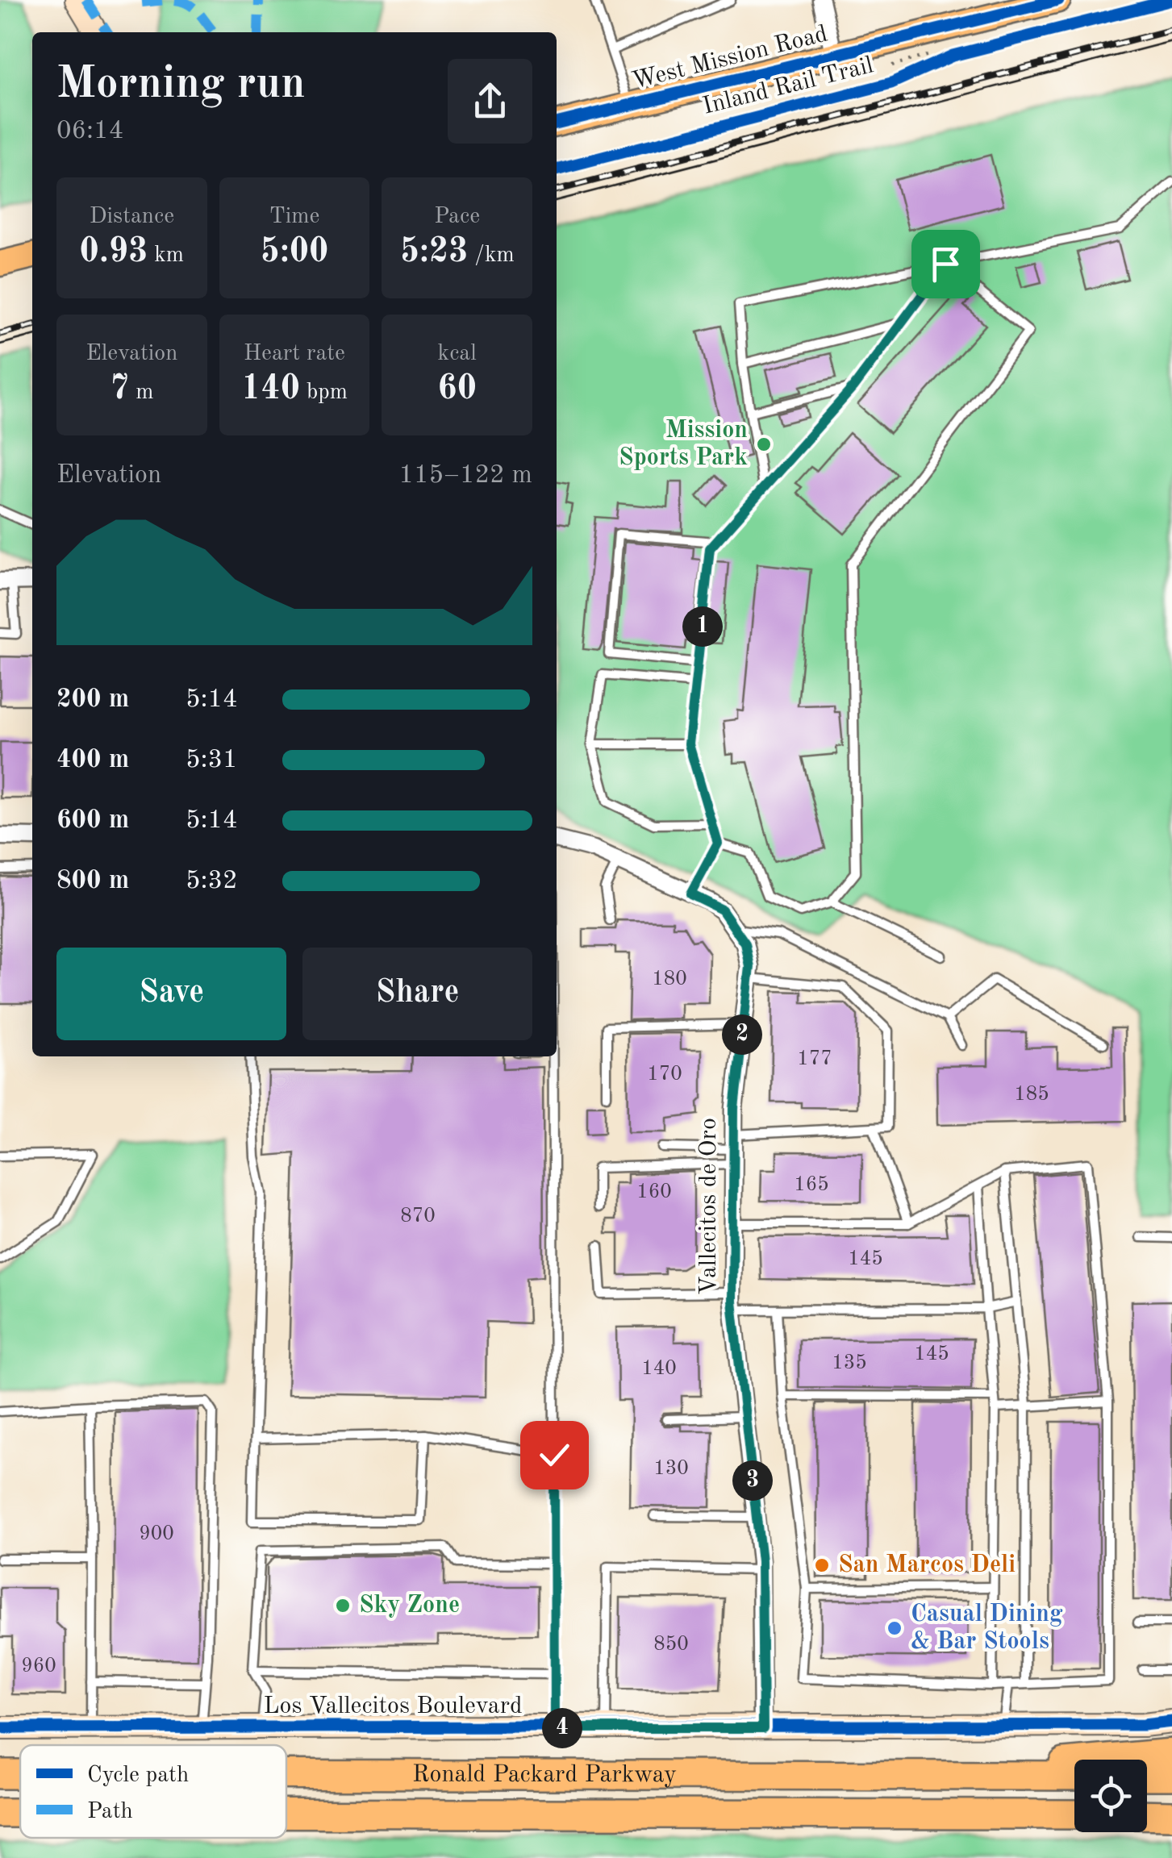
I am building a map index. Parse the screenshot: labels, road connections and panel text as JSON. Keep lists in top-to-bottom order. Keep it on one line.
{"streets":{"highway":["Ronald Packard Parkway"],"main road":["West Mission Road"],"street":["Vallecitos de Oro","Los Vallecitos Boulevard"],"cycle path":["Inland Rail Trail"]},"crossings":[["Vallecitos de Oro","Los Vallecitos Boulevard"]],"places":["Mission Sports Park","San Marcos Deli","Sky Zone","Casual Dining & Bar Stools"],"house_numbers":["180","177","170","185","165","160","870","145","145","135","140","130","900","850","960"],"legend":["Cycle path","Path"],"page":{"heading":["Morning run","06:14"],"stats":[["Distance","0.93 km"],["Time","5:00"],["Pace","5:23 /km"],["Elevation","7 m"],["Heart rate","140 bpm"],["kcal","60"]],"chart":["Elevation","115–122 m"],"pins":["1","2","3","4"],"list":[{"name":"200 m","note":"5:14"},{"name":"400 m","note":"5:31"},{"name":"600 m","note":"5:14"},{"name":"800 m","note":"5:32"}],"buttons":["Save","Share"]}}
